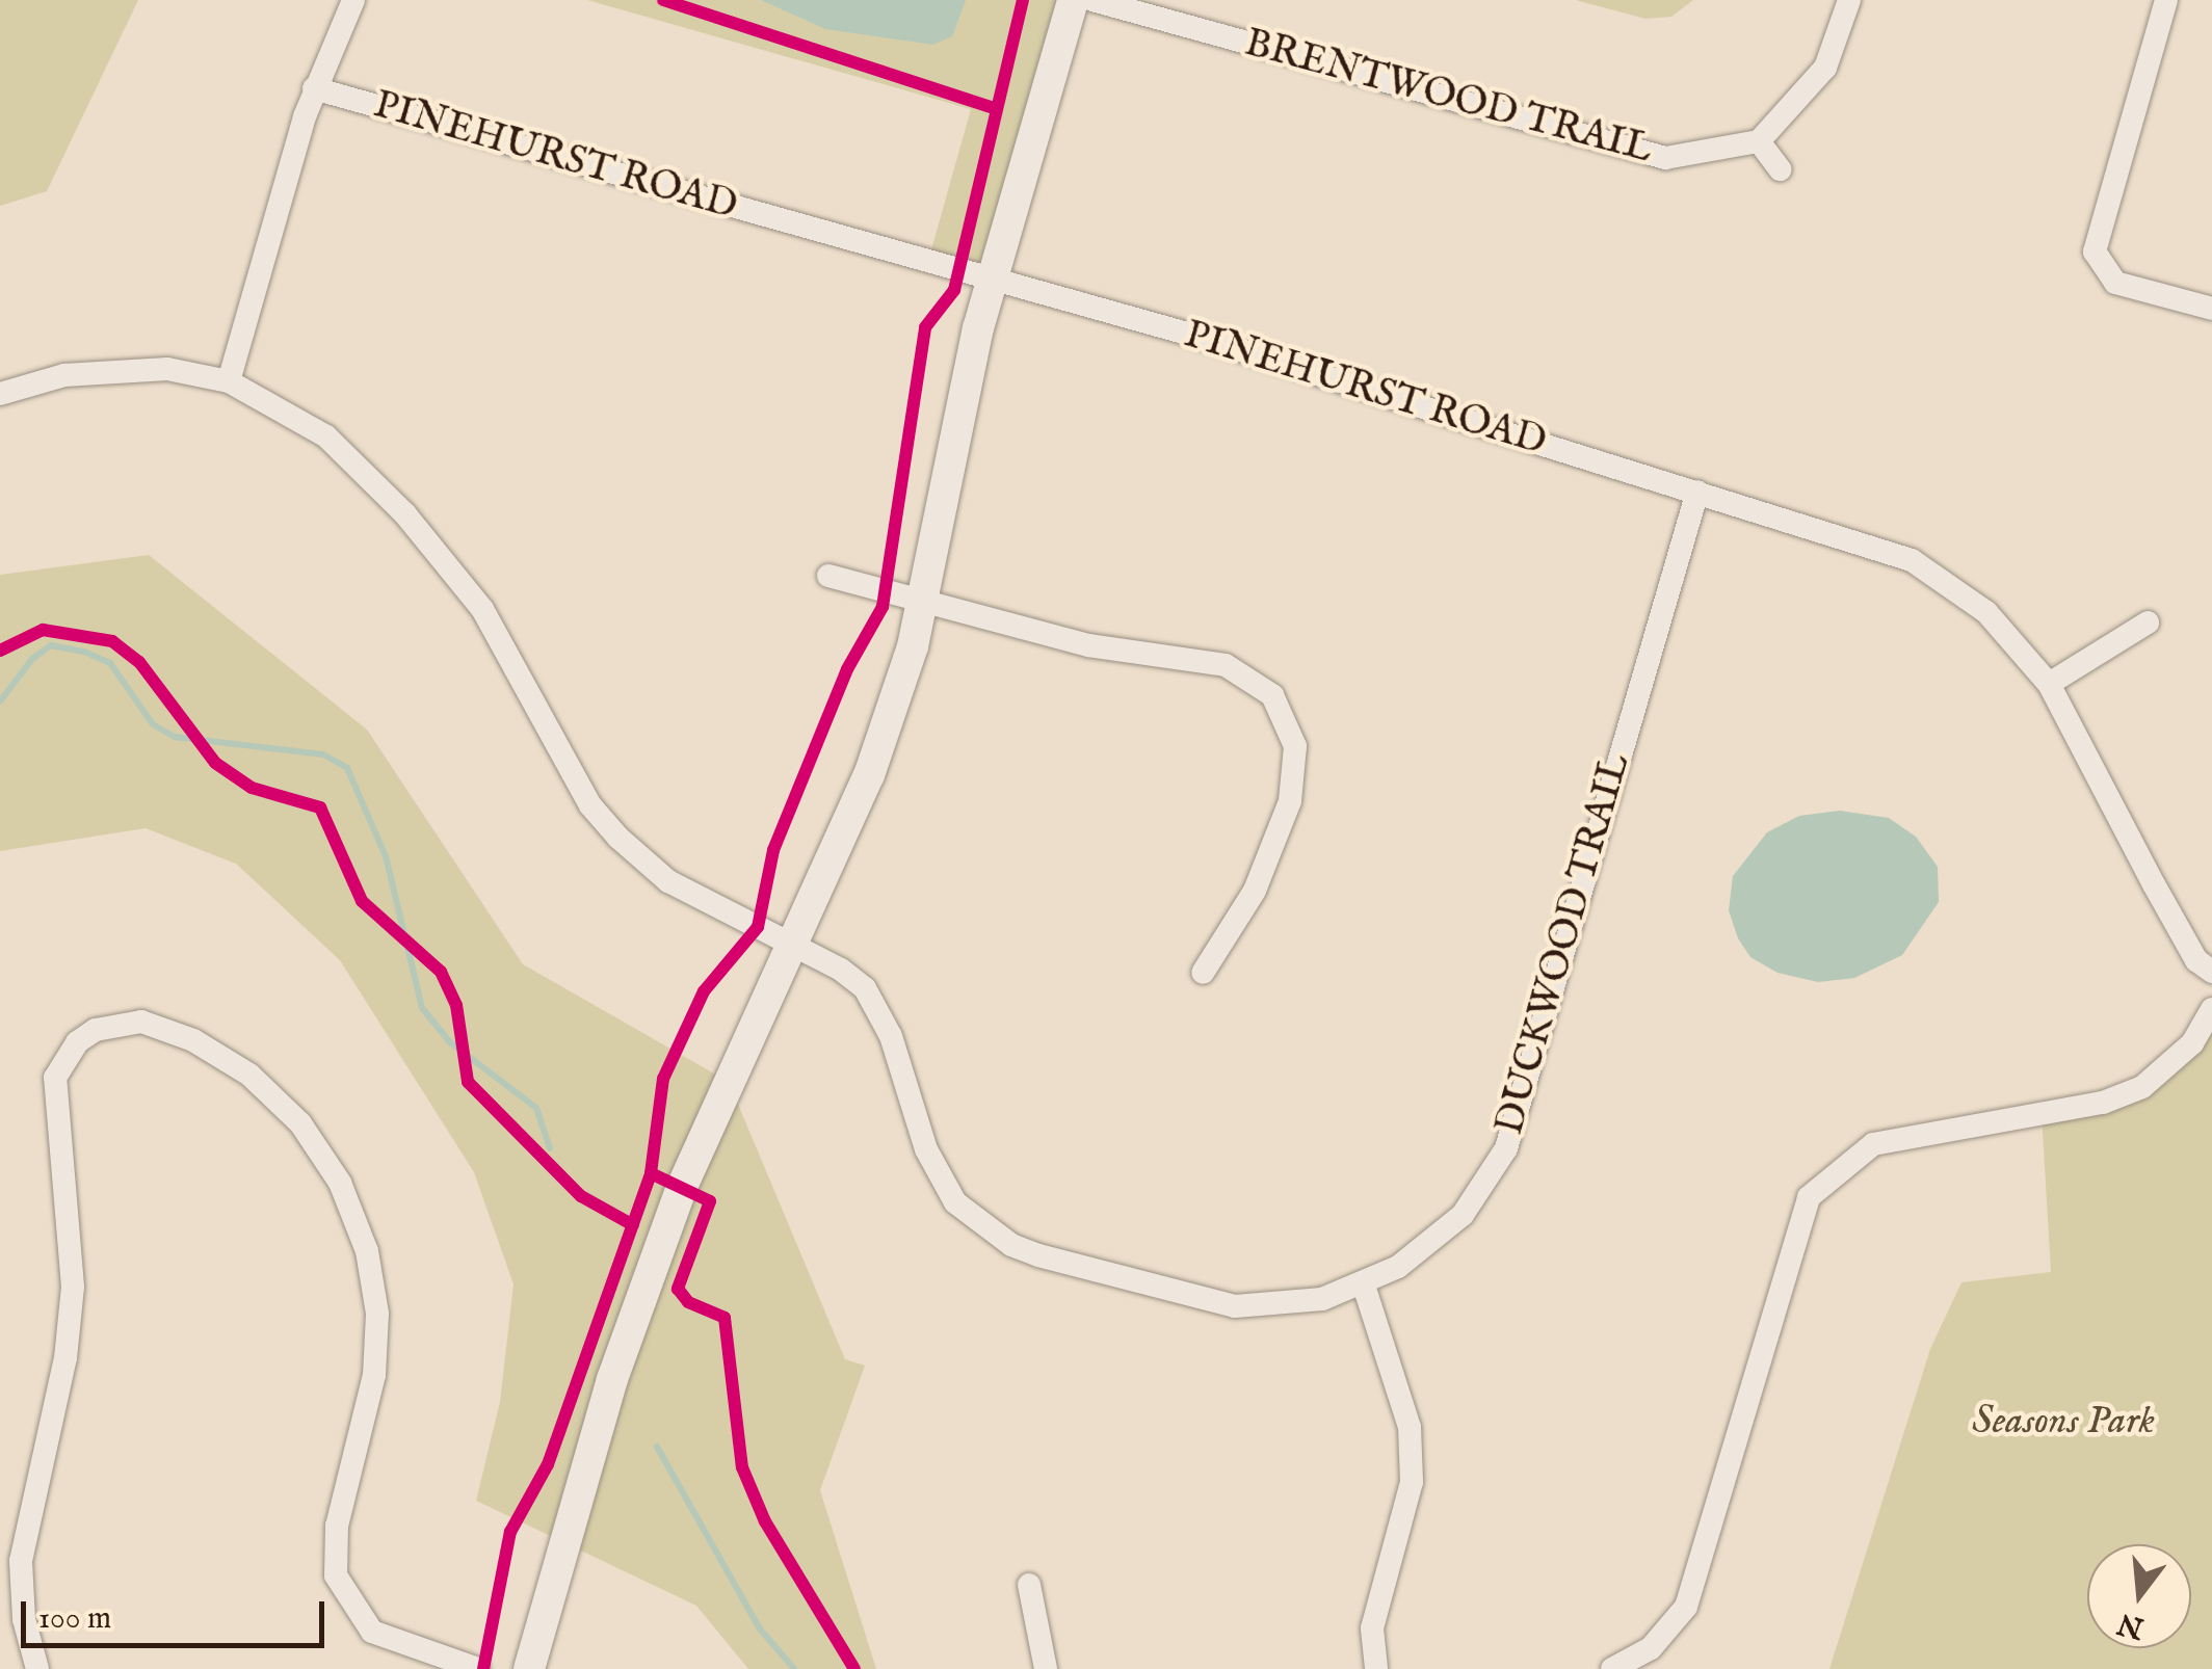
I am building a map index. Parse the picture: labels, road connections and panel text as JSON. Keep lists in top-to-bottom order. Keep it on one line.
{"streets":{"street":["BRENTWOOD TRAIL","PINEHURST ROAD","DUCKWOOD TRAIL"]},"crossings":[["PINEHURST ROAD","DUCKWOOD TRAIL"]],"parks":["Seasons Park"],"scale_bar":"100 m","north":"bottom"}
